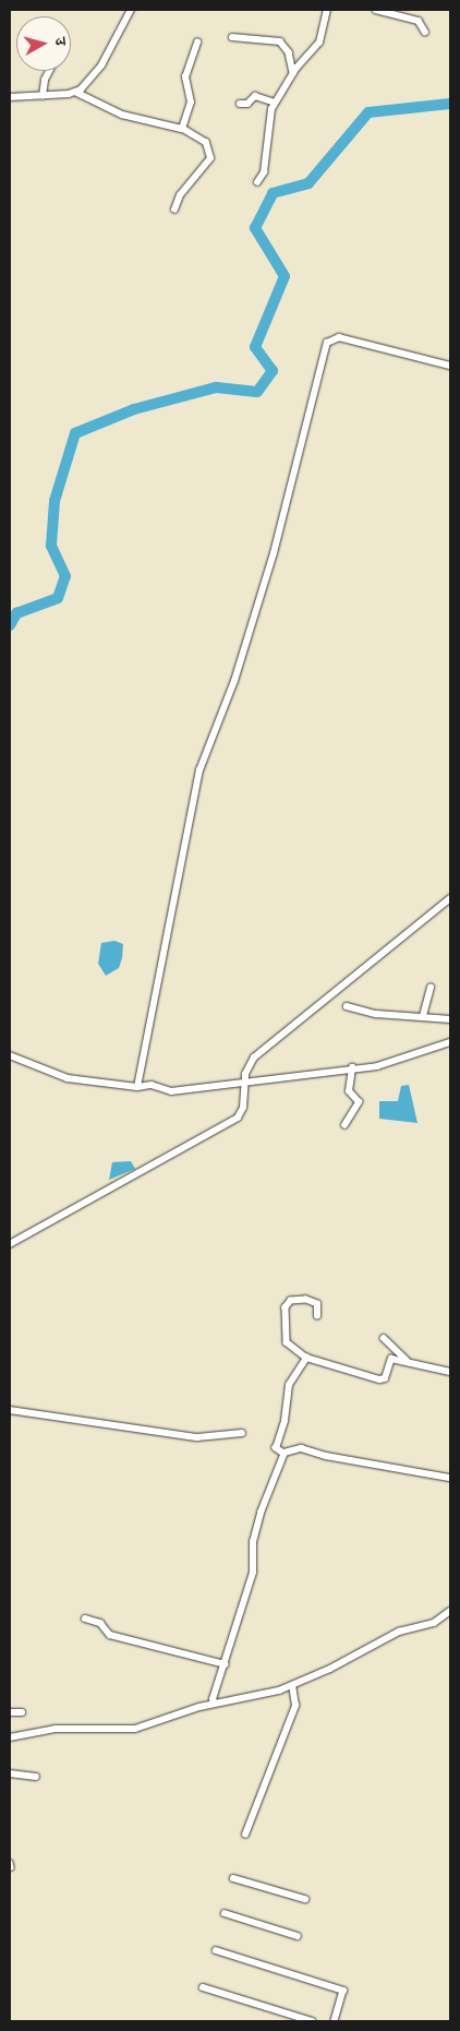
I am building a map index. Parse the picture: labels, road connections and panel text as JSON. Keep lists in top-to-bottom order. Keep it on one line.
{"north":"right"}
